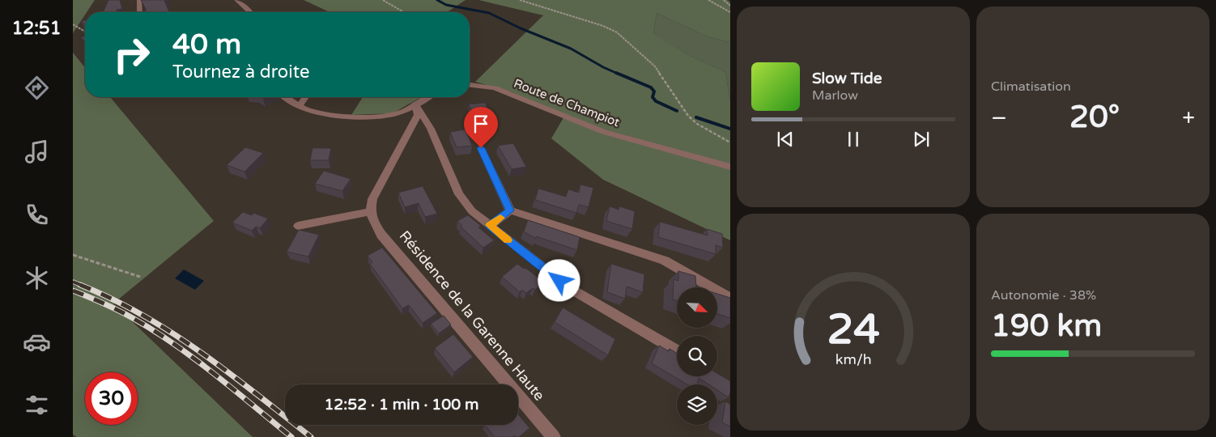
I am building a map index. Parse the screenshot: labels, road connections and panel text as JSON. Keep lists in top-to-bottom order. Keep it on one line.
{"streets":{"street":["Route de Champiot","Résidence de la Garenne Haute"]},"north":"bottom right","page":{"tabs":"12:51","tile":["Climatisation",["Autonomie · 38%","190 km"]],"turn":["40 m","Tournez à droite"],"song":["Slow Tide","Marlow"],"heat":["−","20°","+"],"limit":"30","trip":"12:52 · 1 min · 100 m","gauge":["24","km/h"]}}
